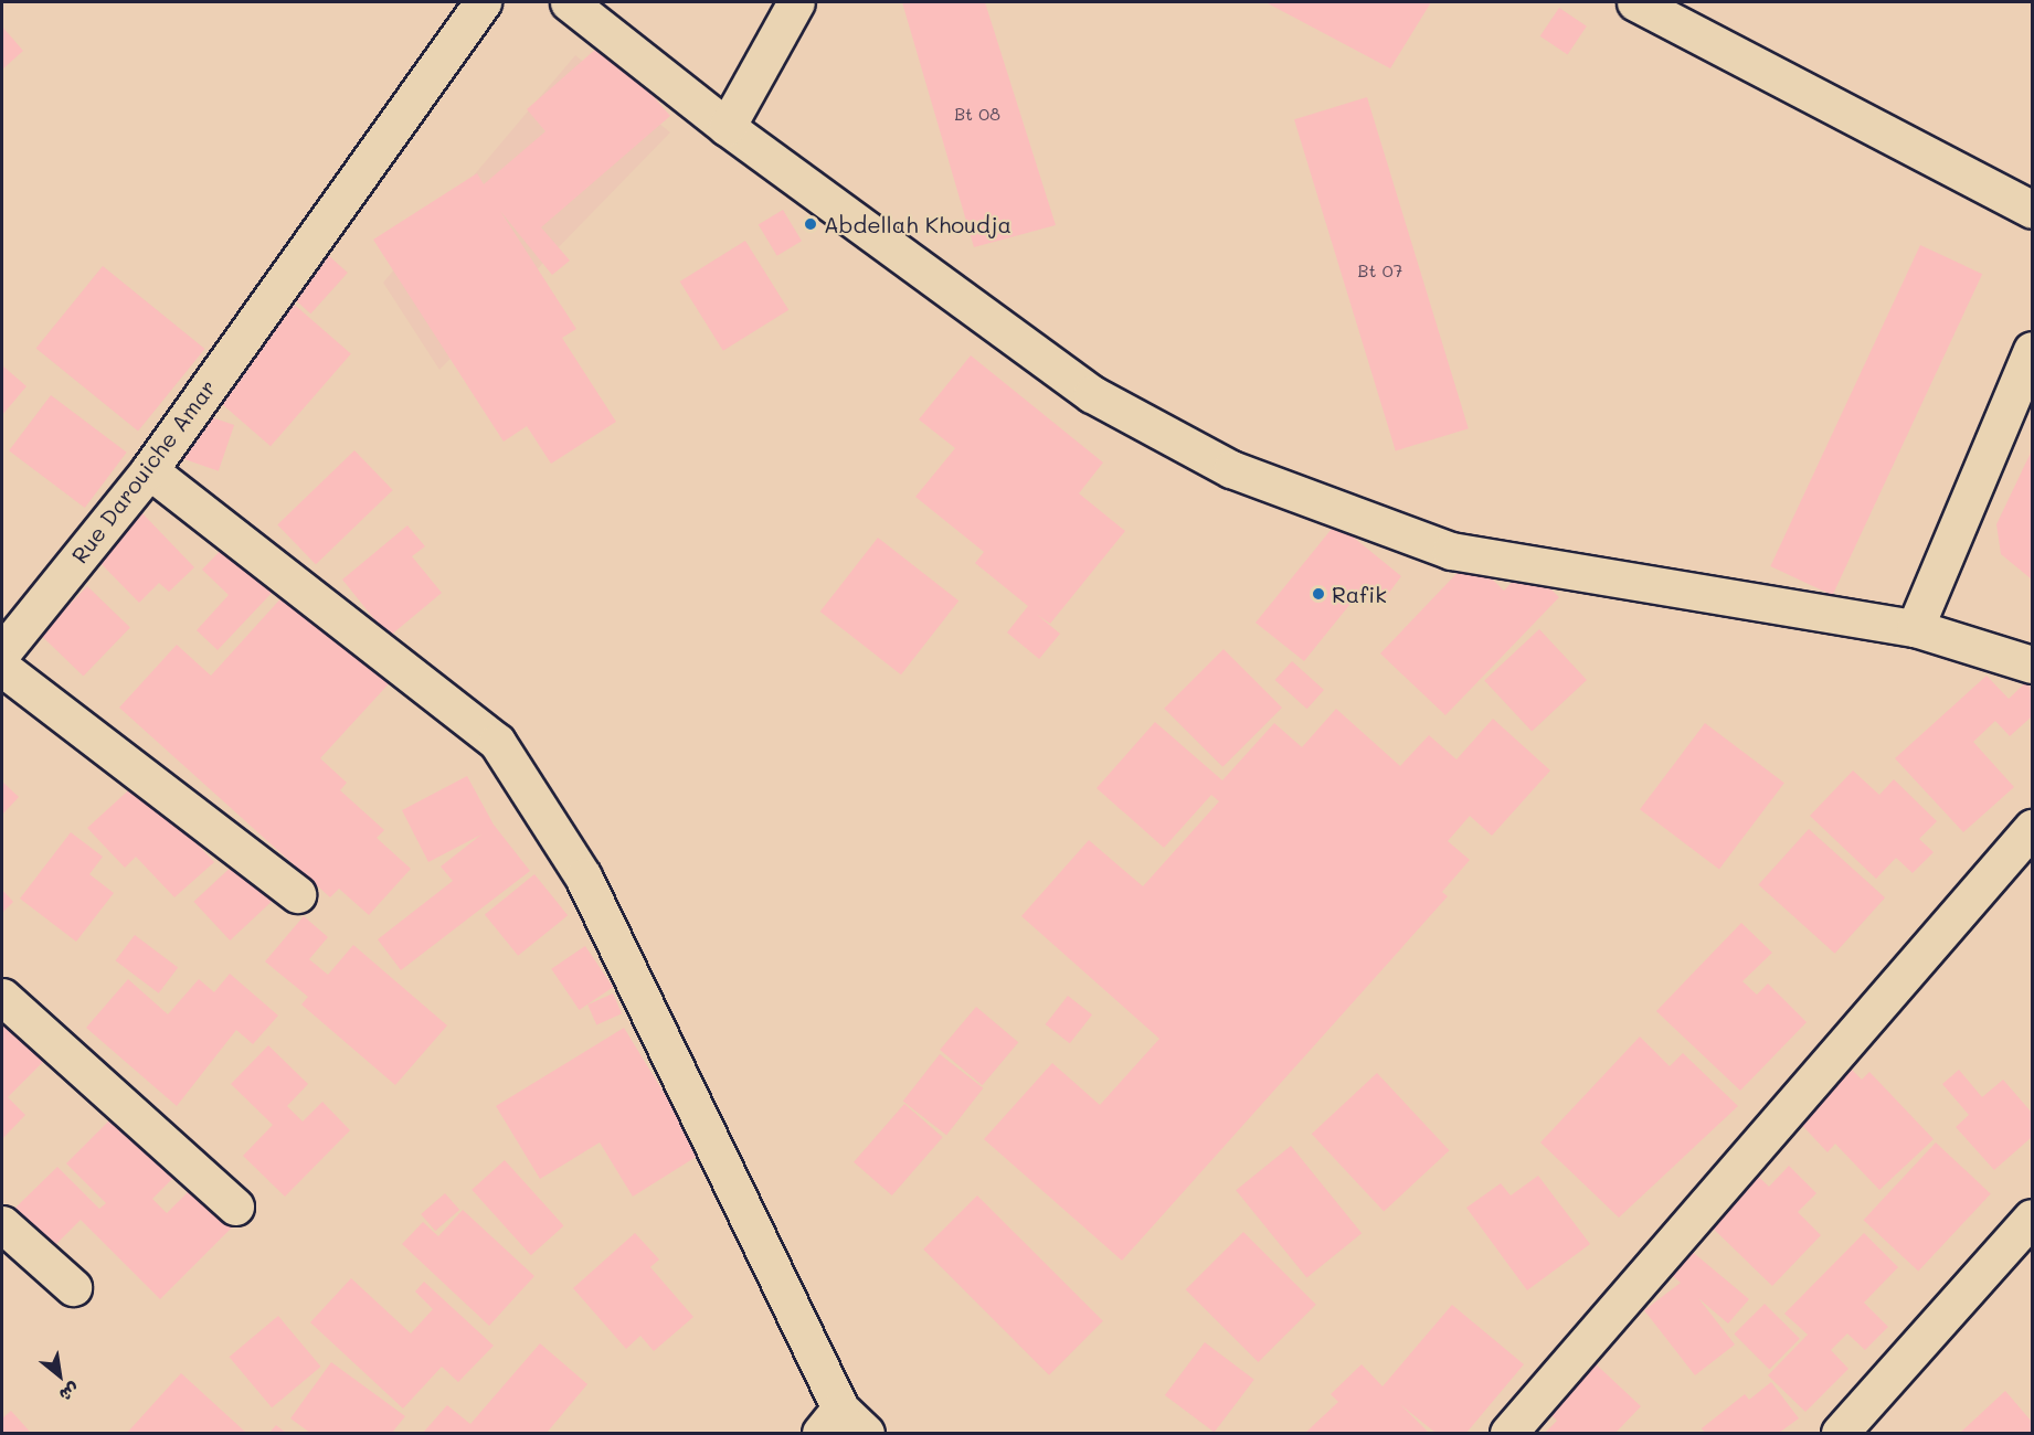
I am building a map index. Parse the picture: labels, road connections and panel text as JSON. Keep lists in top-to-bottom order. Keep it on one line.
{"streets":{"street":["Rue Darouiche Amar"]},"places":["Abdellah Khoudja","Rafik"],"house_numbers":["Bt 08","Bt 07"],"north":"bottom right"}
